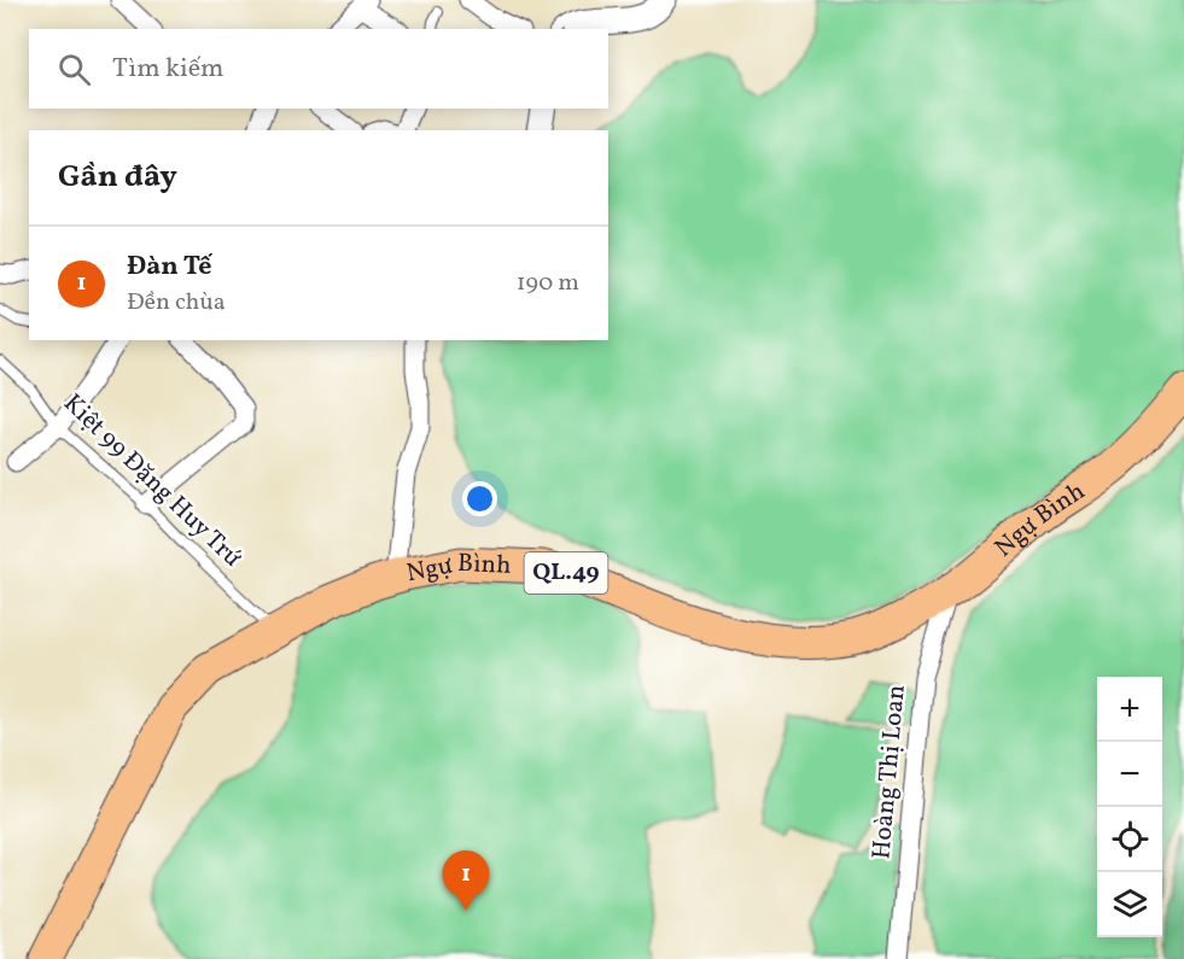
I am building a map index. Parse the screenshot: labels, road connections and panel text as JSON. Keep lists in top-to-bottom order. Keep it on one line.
{"streets":{"highway":["Ngự Bình","QL.49"],"street":["Hoàng Thị Loan"],"lane":["Kiệt 99 Đặng Huy Trứ"]},"crossings":[["Kiệt 99 Đặng Huy Trứ","Ngự Bình"],["Ngự Bình","Hoàng Thị Loan"]],"page":{"search":"Tìm kiếm","heading":"Gần đây","list":[{"mark":"1","name":"Đàn Tế","note":"Đền chùa","value":"190 m"}],"map_buttons":["+","−"],"pins":"1"}}
